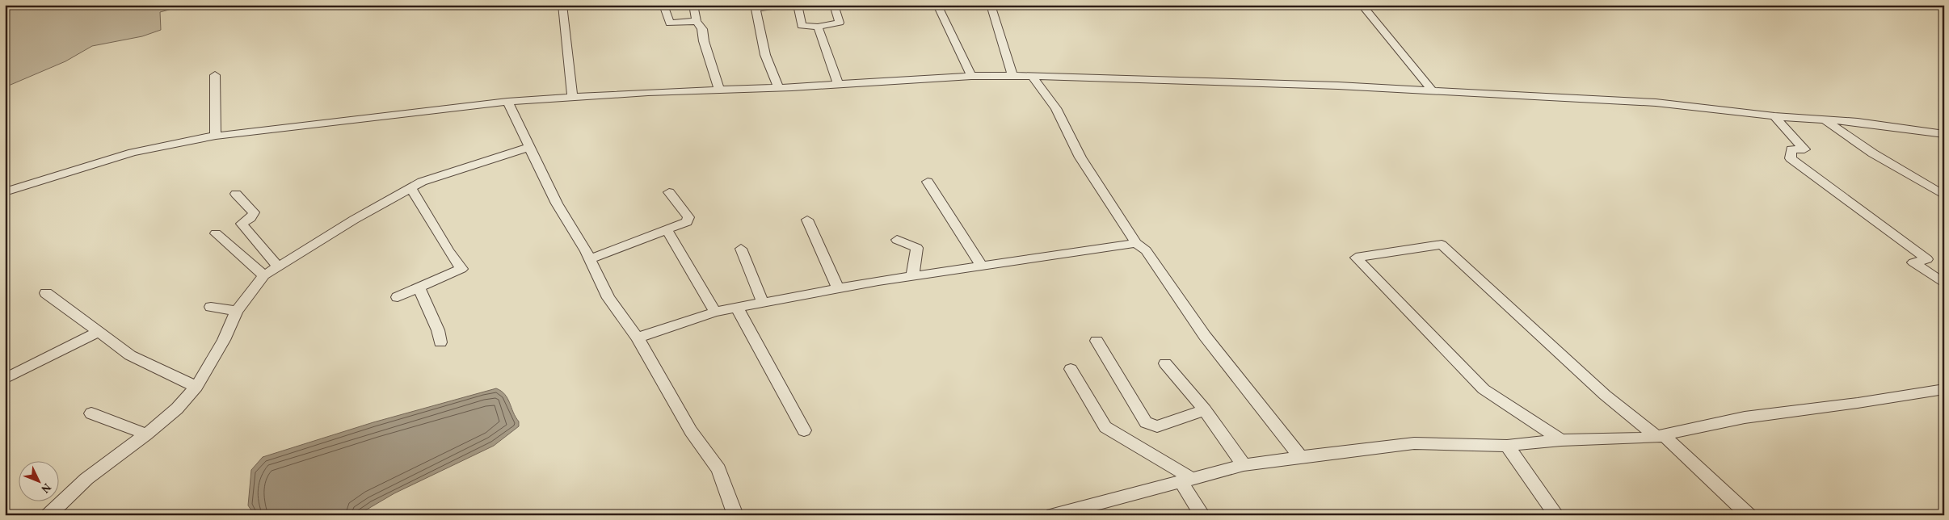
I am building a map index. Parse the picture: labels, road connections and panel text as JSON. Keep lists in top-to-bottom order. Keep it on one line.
{"north":"bottom right"}
